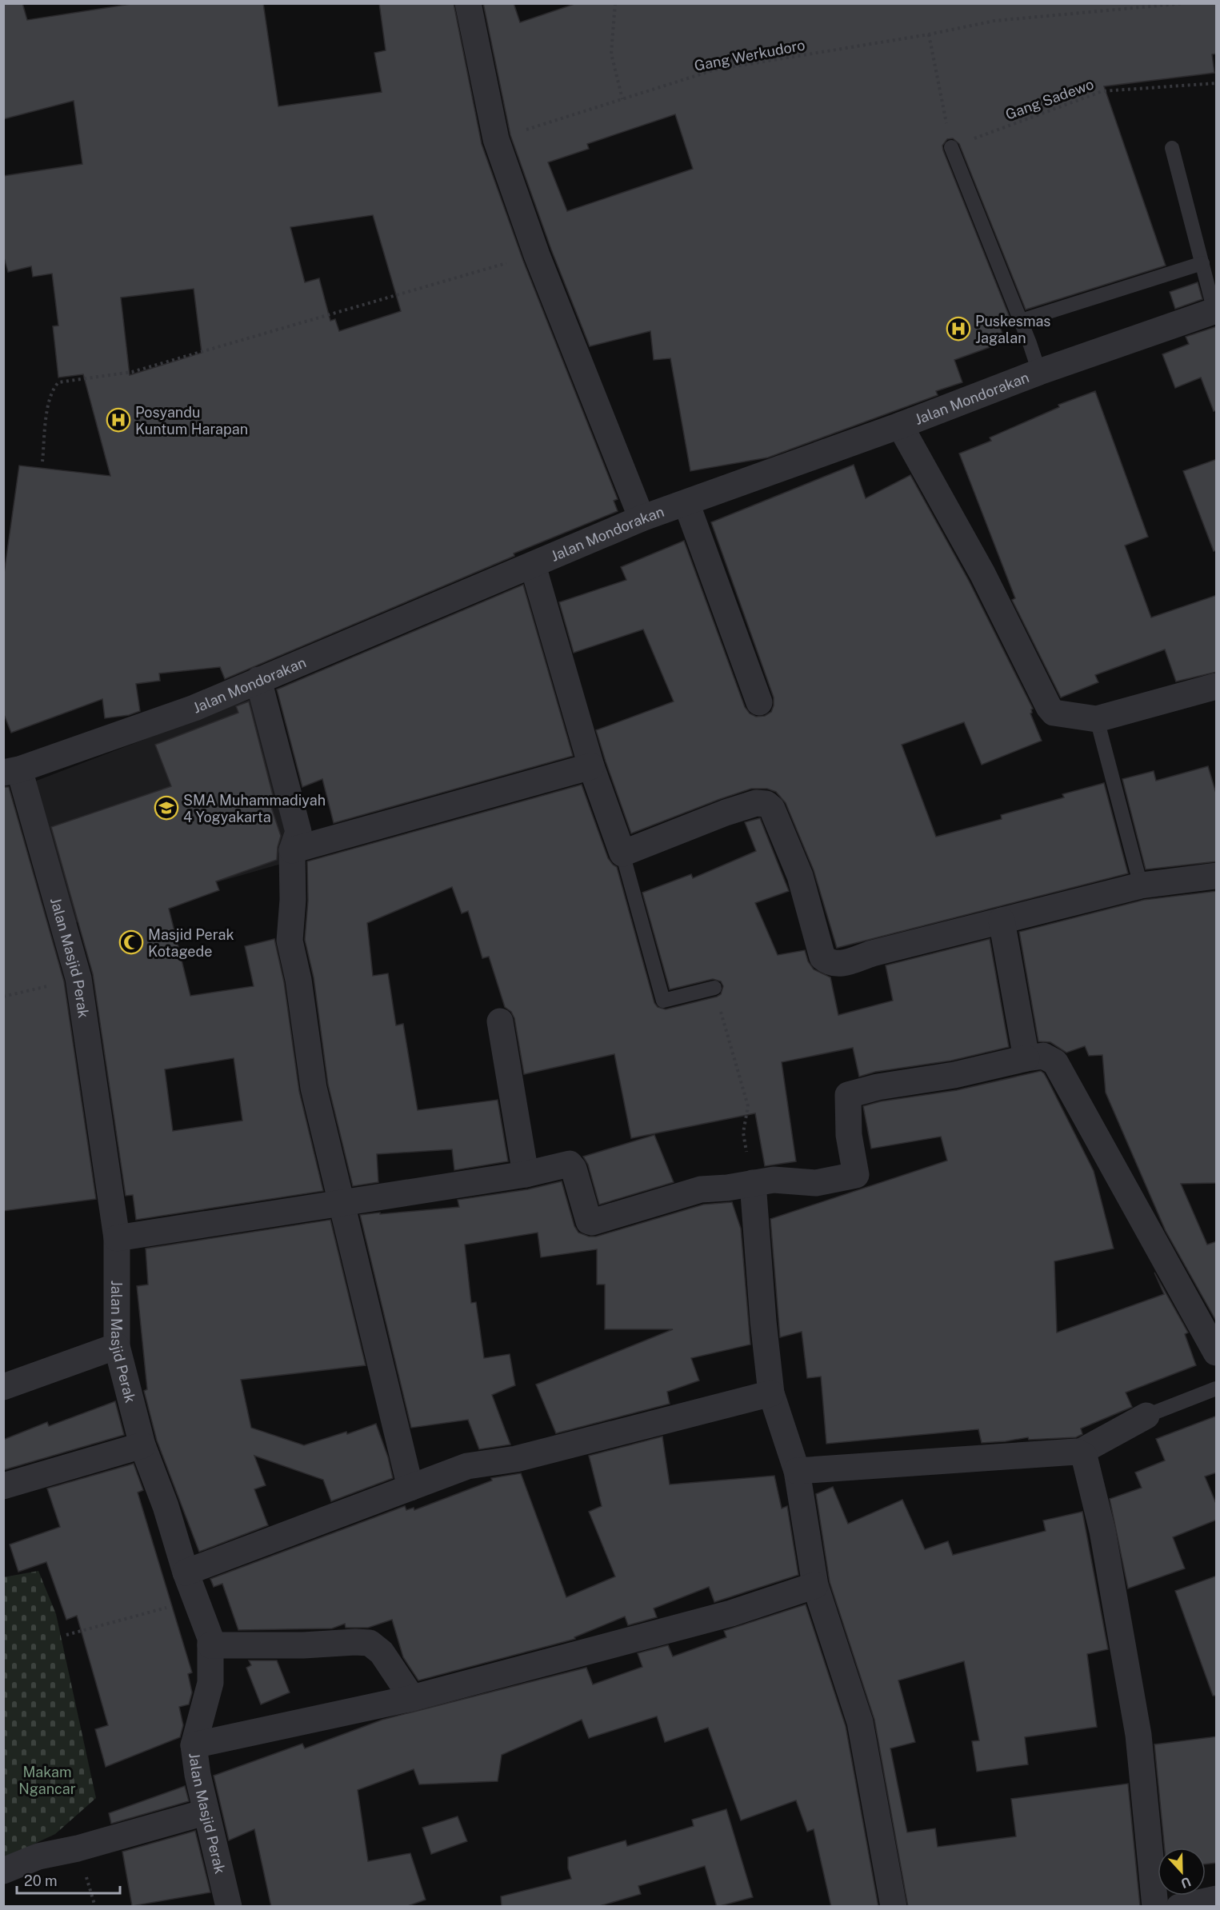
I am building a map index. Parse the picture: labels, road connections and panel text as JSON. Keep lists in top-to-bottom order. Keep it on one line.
{"streets":{"street":["Jalan Mondorakan","Jalan Masjid Perak"],"path":["Gang Werkudoro","Gang Sadewo"]},"crossings":[["Jalan Mondorakan","Jalan Masjid Perak"]],"parks":["Makam Ngancar"],"places":{"hospital":["Puskesmas Jagalan","Posyandu Kuntum Harapan"],"school or university":["SMA Muhammadiyah 4 Yogyakarta"],"mosque":["Masjid Perak Kotagede"]},"scale_bar":"20 m","north":"bottom"}
